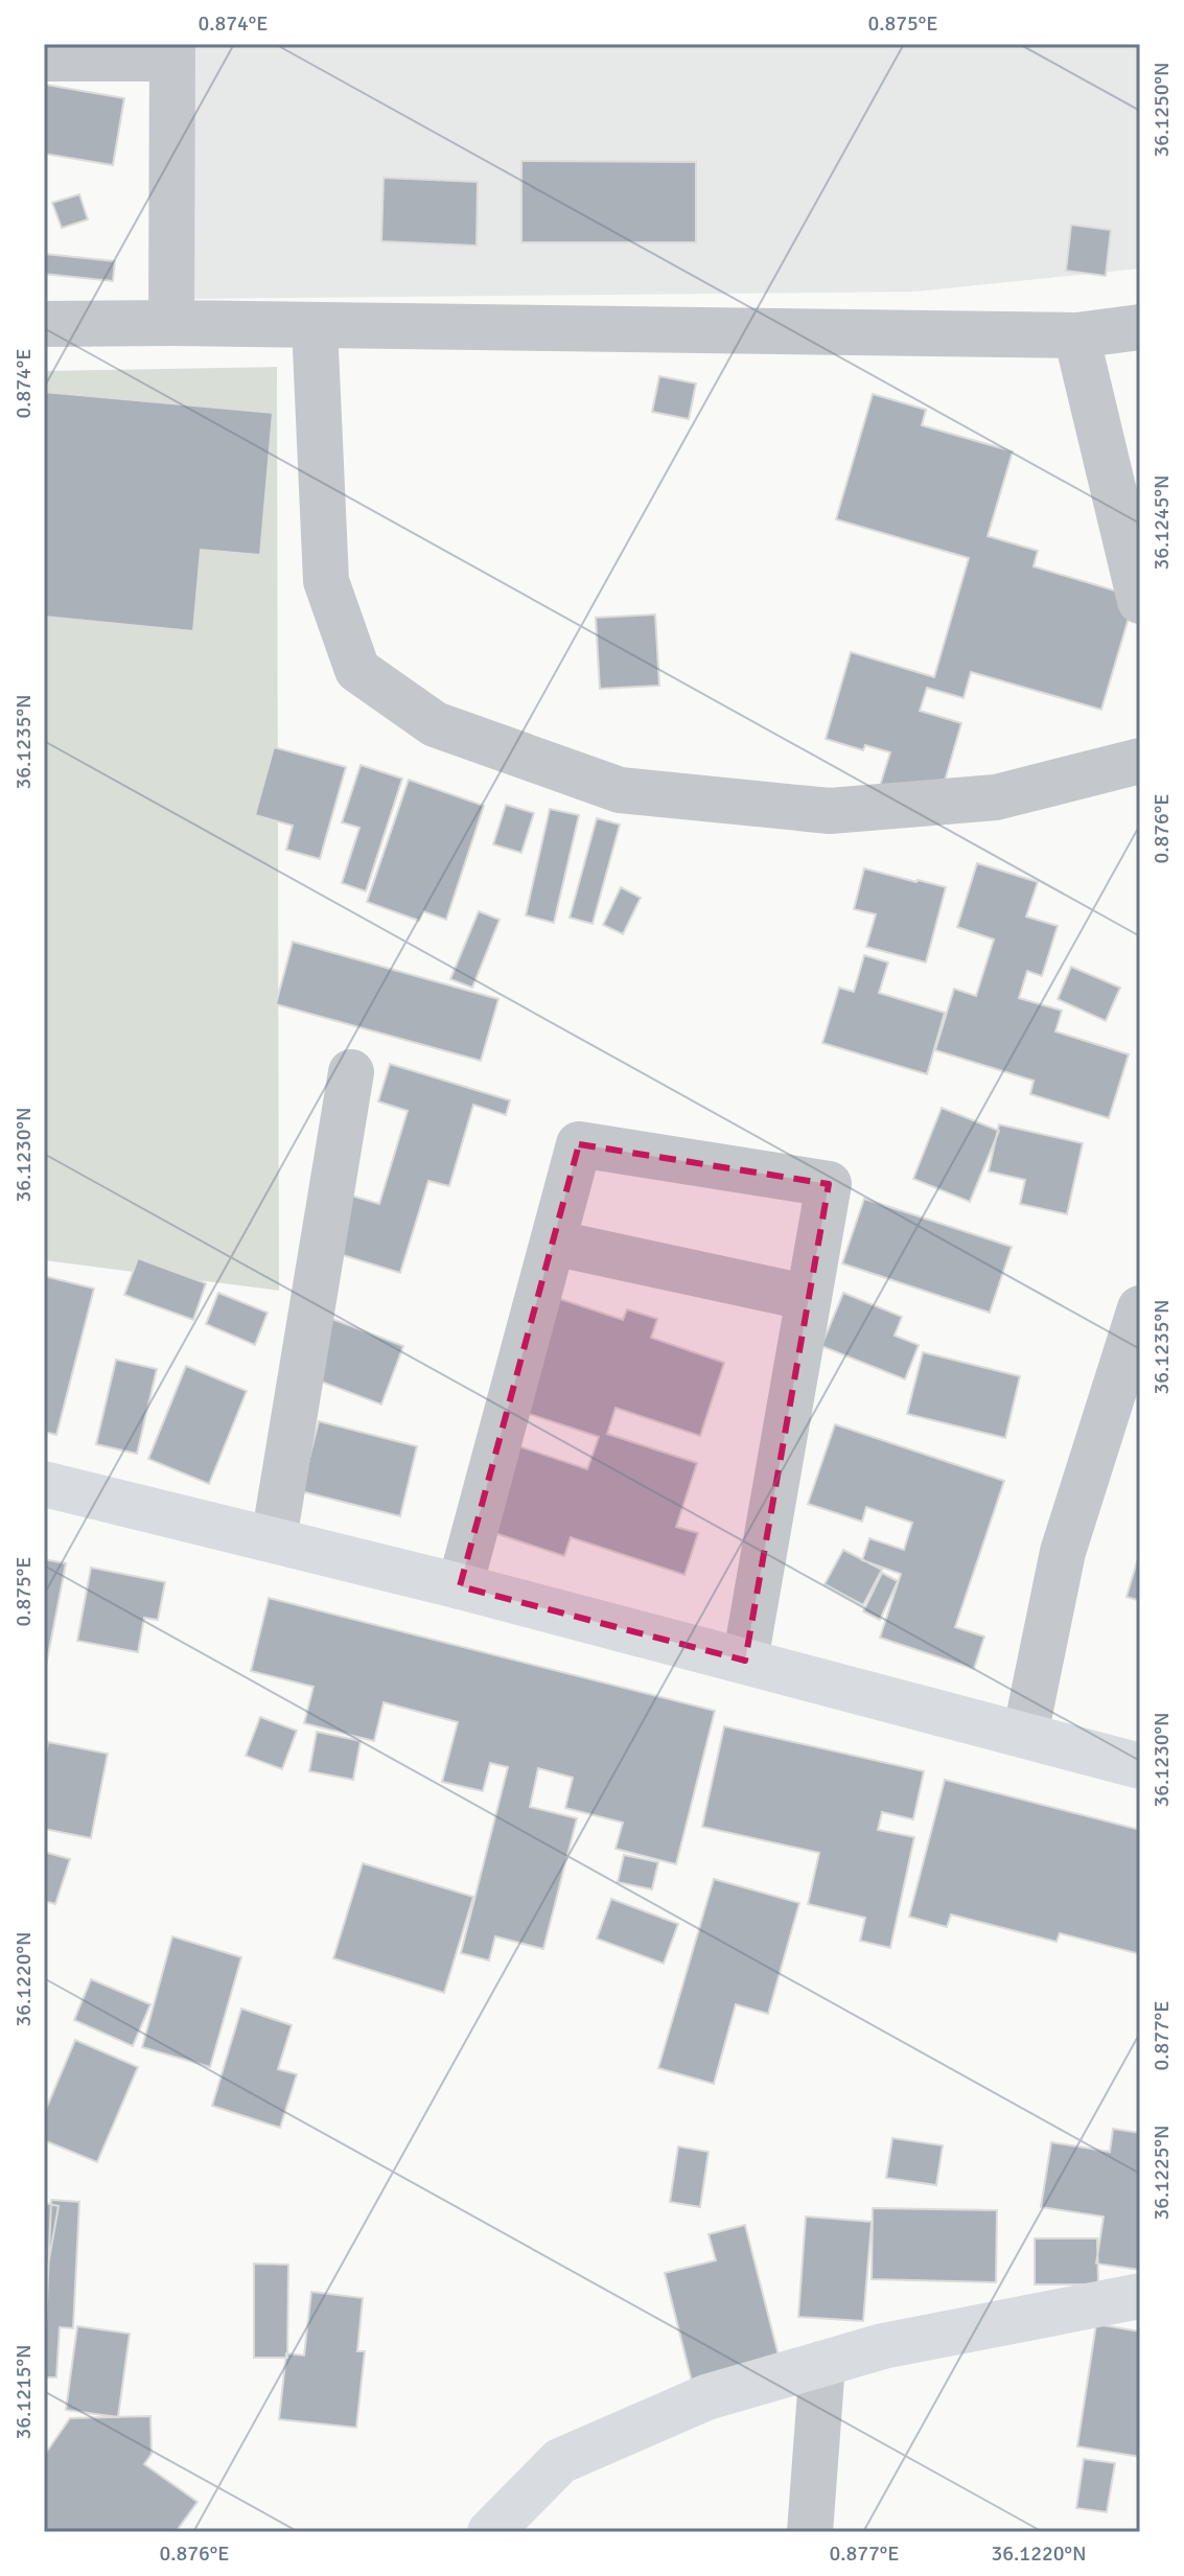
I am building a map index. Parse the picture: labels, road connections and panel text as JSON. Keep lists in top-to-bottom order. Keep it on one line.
{"coordinates":["0.874°E","0.875°E","36.1250°N","36.1245°N","36.1235°N","0.876°E","36.1230°N","36.1220°N","0.877°E","36.1225°N","36.1215°N"]}
